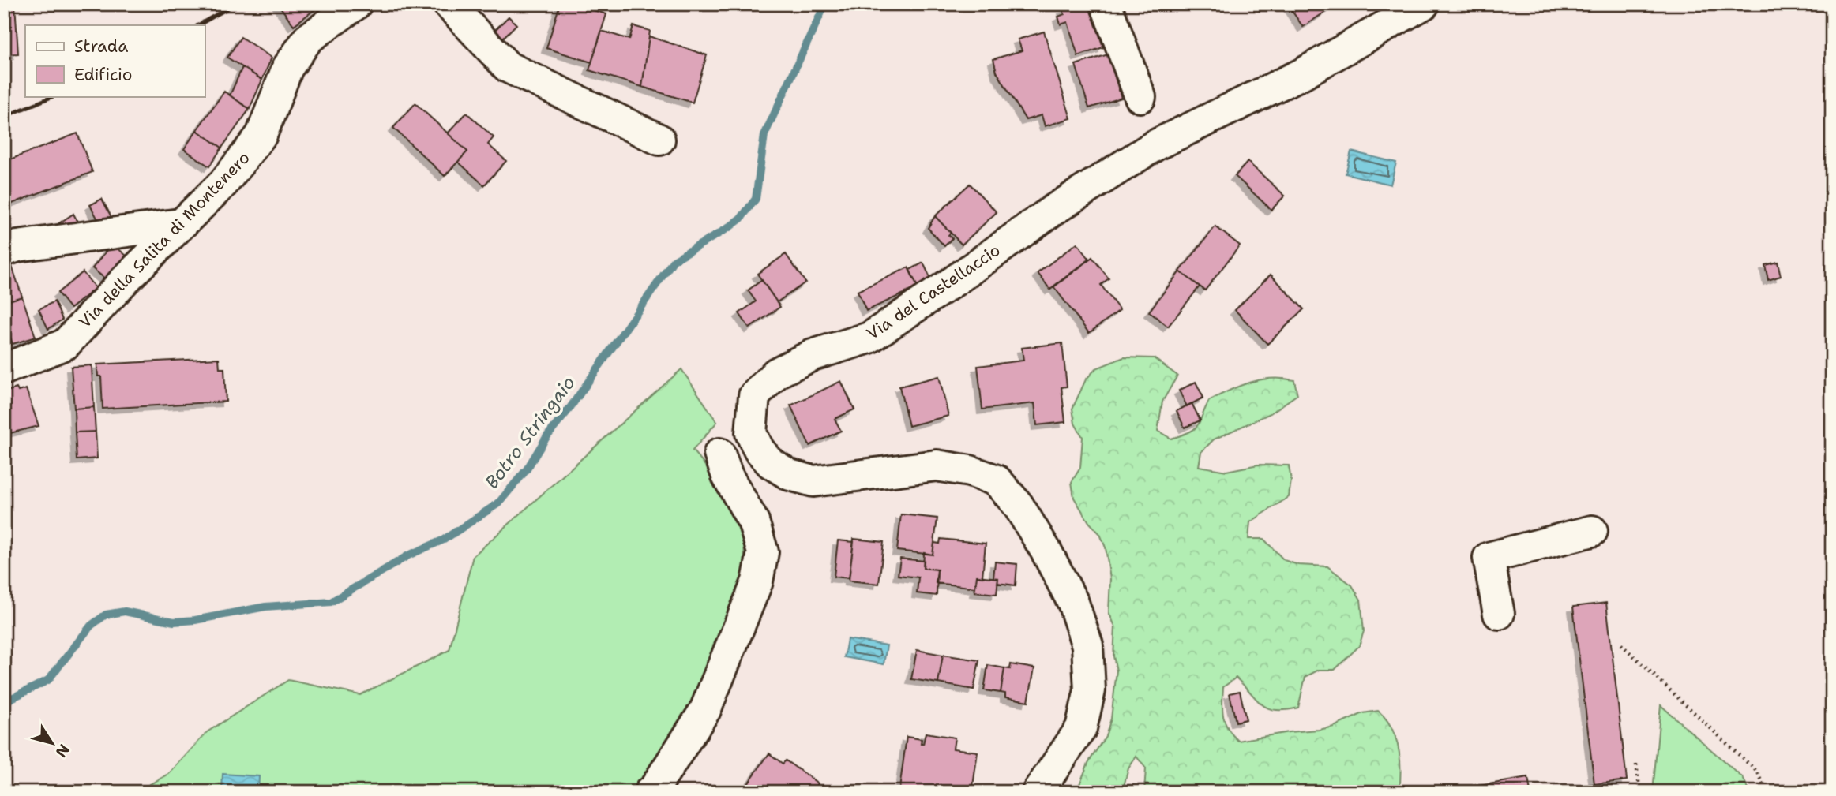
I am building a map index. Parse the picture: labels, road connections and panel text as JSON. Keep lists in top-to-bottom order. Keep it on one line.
{"streets":{"street":["Via della Salita di Montenero","Via del Castellaccio"]},"water":["Botro Stringaio"],"legend":["Strada","Edificio"],"north":"bottom right"}
